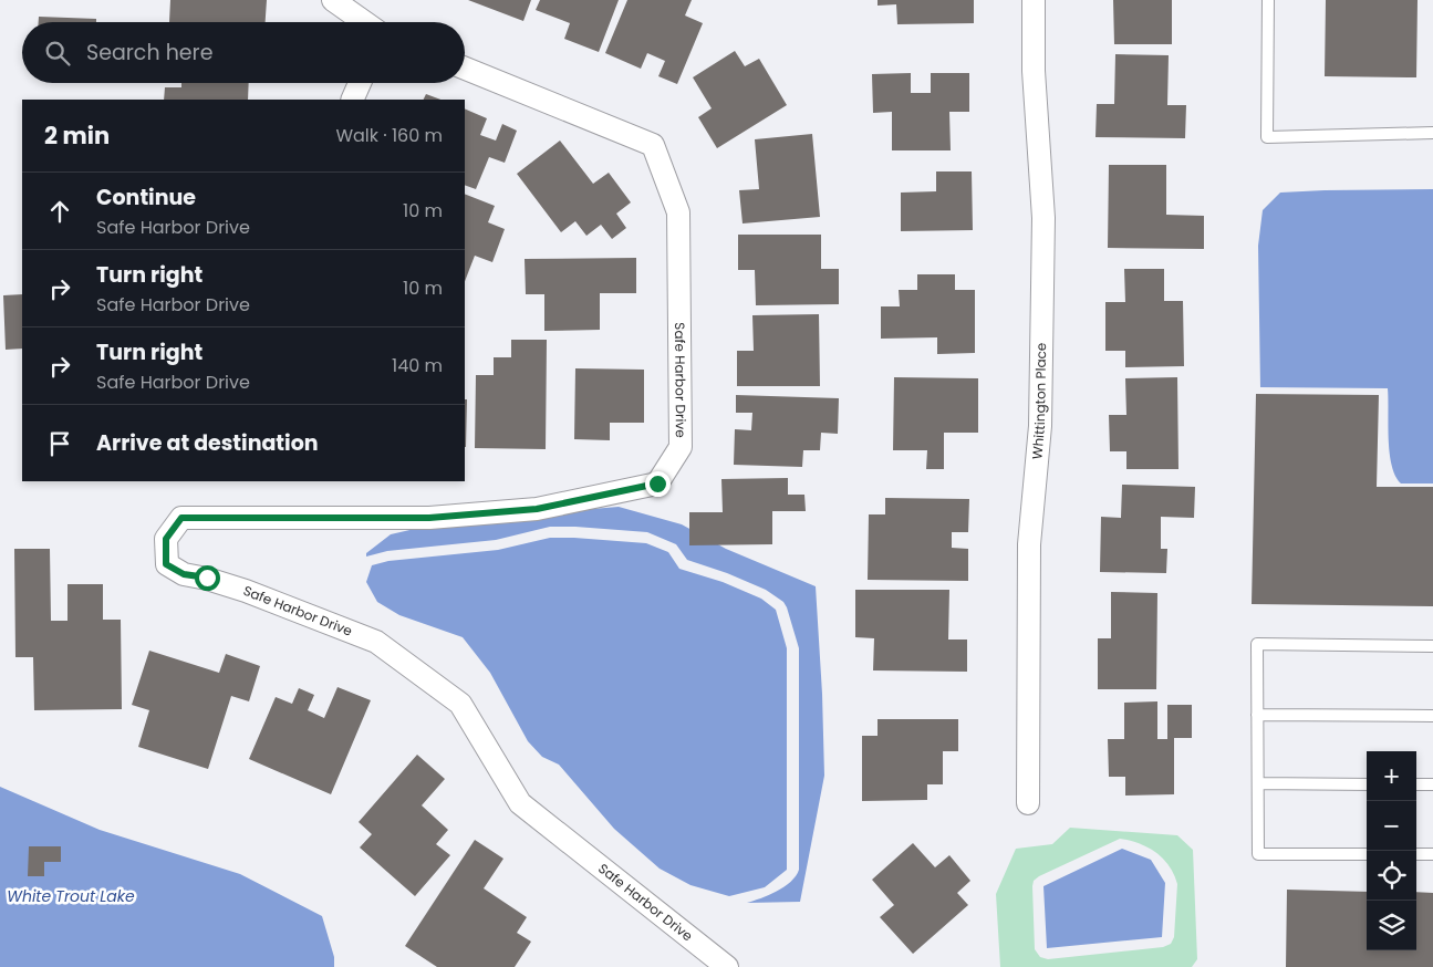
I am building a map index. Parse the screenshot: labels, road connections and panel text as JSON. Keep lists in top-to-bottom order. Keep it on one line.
{"streets":{"street":["Safe Harbor Drive","Whittington Place"]},"water":["White Trout Lake"],"page":{"search":"Search here","heading":["2 min","Walk · 160 m"],"list":[["Continue","Safe Harbor Drive","10 m"],["Turn right","Safe Harbor Drive","10 m"],["Turn right","Safe Harbor Drive","140 m"],"Arrive at destination"],"map_buttons":["+","−"]}}
